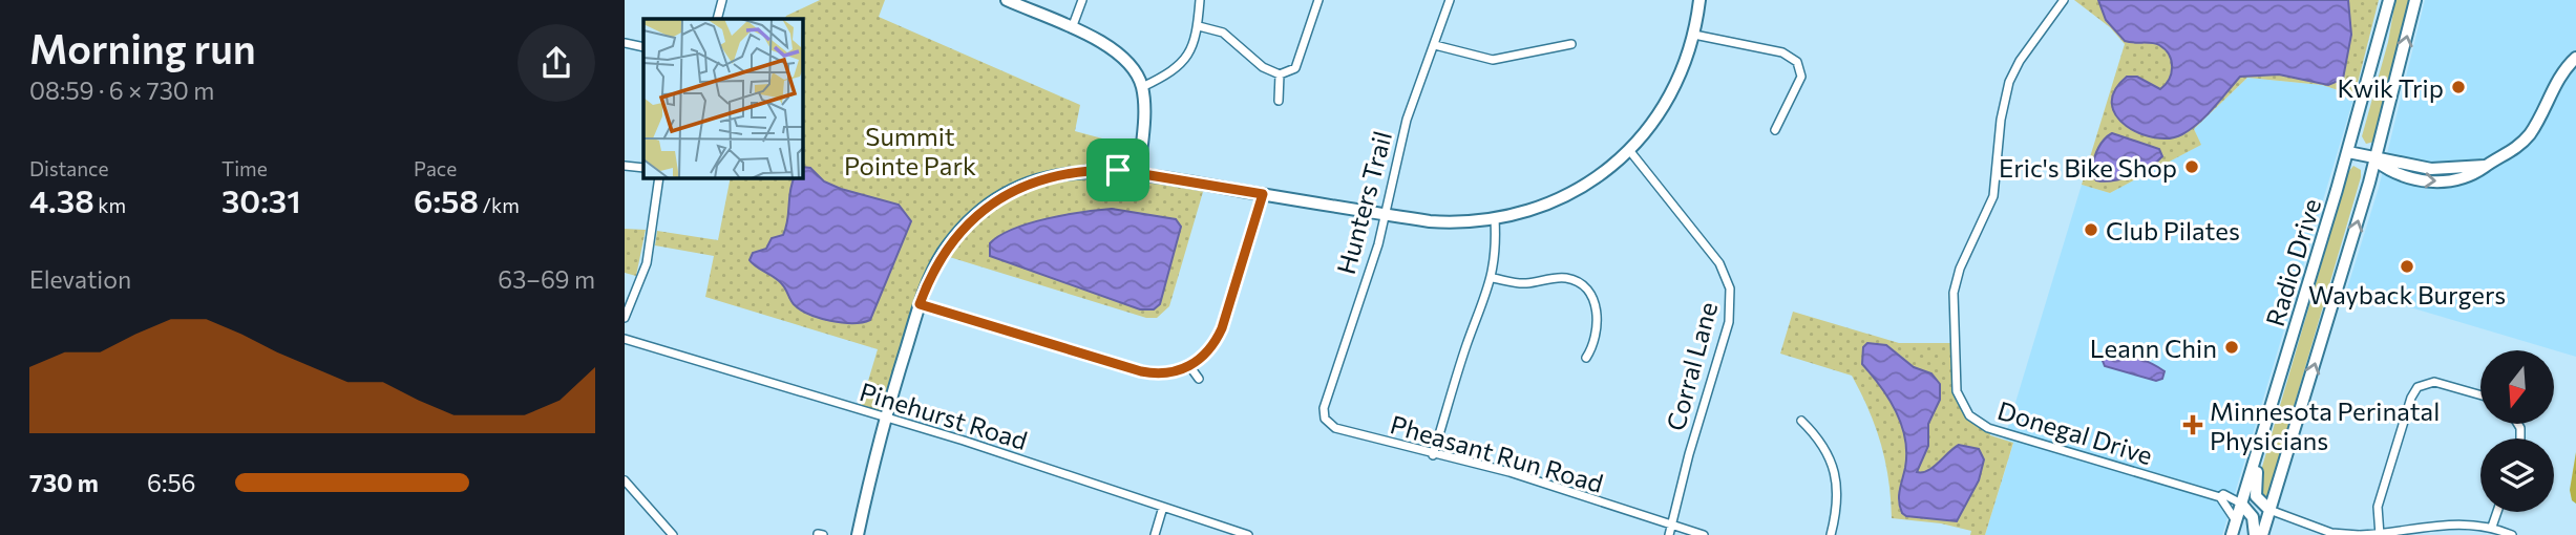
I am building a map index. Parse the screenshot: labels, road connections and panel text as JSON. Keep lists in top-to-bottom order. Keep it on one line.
{"streets":{"street":["Hunters Trail","Radio Drive","Corral Lane","Pinehurst Road","Donegal Drive","Pheasant Run Road"]},"crossings":[["Hunters Trail","Pheasant Run Road"],["Radio Drive","Donegal Drive"],["Corral Lane","Pheasant Run Road"]],"parks":["Summit Pointe Park"],"places":{"other":["Kwik Trip","Eric's Bike Shop","Club Pilates","Wayback Burgers","Leann Chin"],"health":["Minnesota Perinatal Physicians"]},"north":"bottom","page":{"heading":["Morning run","08:59 · 6 × 730 m"],"stats":[["Distance","4.38 km"],["Time","30:31"],["Pace","6:58 /km"]],"chart":["Elevation","63–69 m"],"list":[{"name":"730 m","note":"6:56"}]}}
